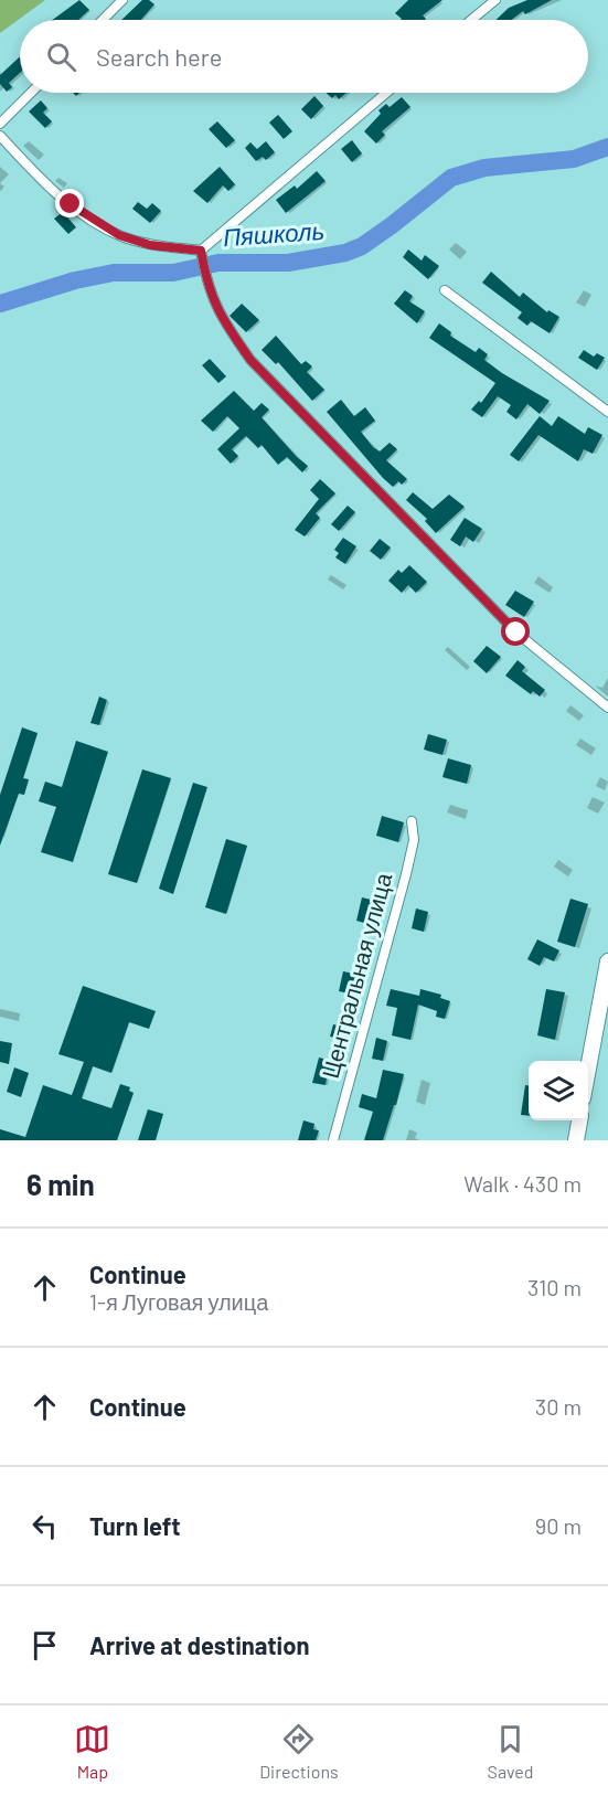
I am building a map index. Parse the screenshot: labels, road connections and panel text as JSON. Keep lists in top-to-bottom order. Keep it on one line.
{"streets":{"street":["Центральная улица"]},"water":["Пяшколь"],"page":{"search":"Search here","heading":["6 min","Walk · 430 m"],"list":[["Continue","1-я Луговая улица","310 m"],["Continue","30 m"],["Turn left","90 m"],"Arrive at destination"],"nav":["Map","Directions","Saved"]}}
